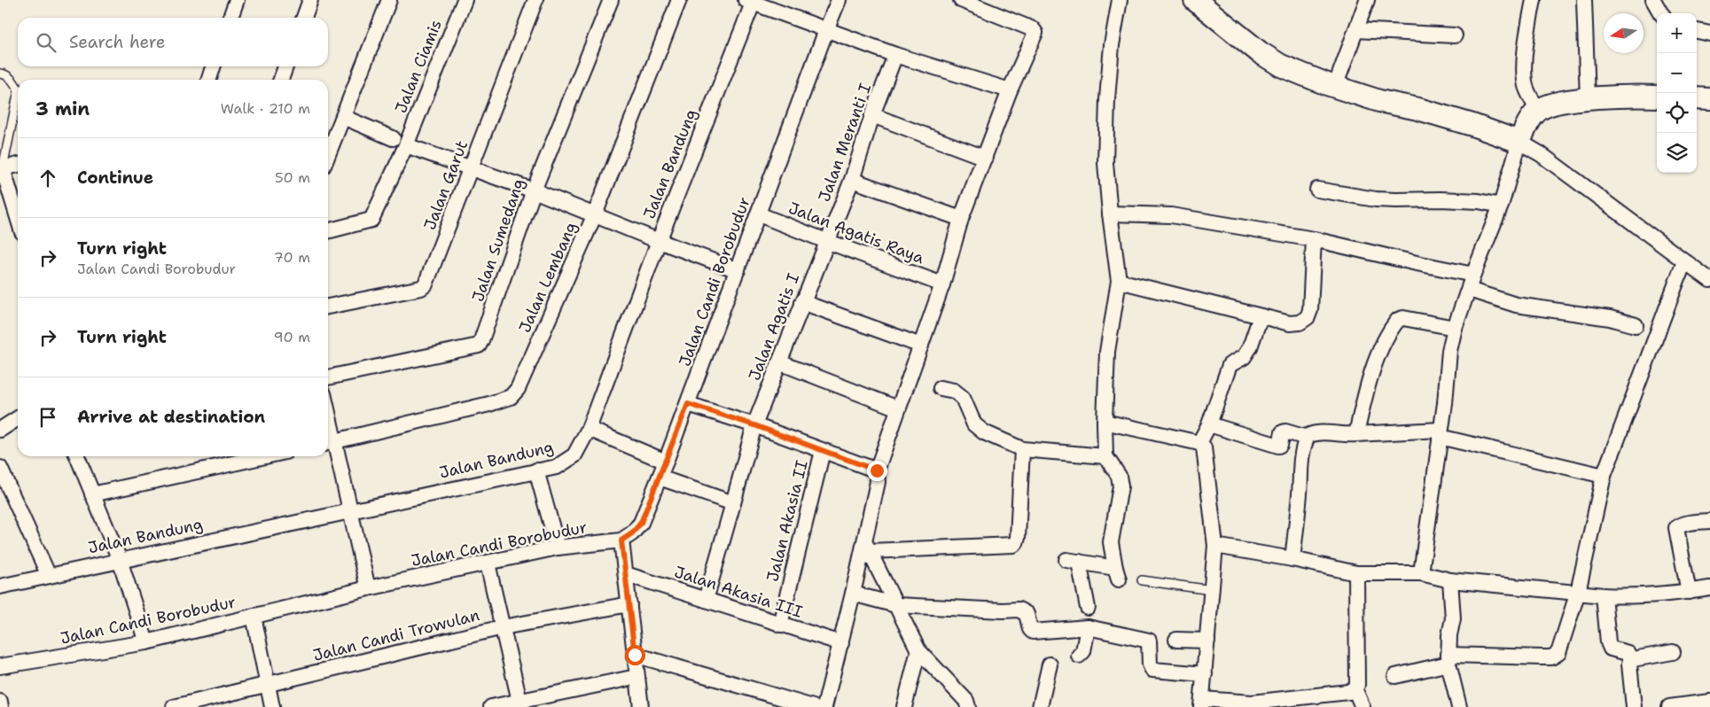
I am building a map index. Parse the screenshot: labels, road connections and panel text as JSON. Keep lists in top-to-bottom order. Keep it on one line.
{"streets":{"street":["Jalan Ciamis","Jalan Meranti I","Jalan Bandung","Jalan Garut","Jalan Agatis Raya","Jalan Sumedang","Jalan Lembang","Jalan Candi Borobudur","Jalan Agatis I","Jalan Akasia II","Jalan Akasia III","Jalan Candi Trowulan"]},"crossings":[["Jalan Meranti I","Jalan Agatis Raya"],["Jalan Meranti I","Jalan Agatis I"],["Jalan Agatis Raya","Jalan Candi Borobudur"],["Jalan Agatis Raya","Jalan Agatis I"],["Jalan Agatis I","Jalan Akasia III"],["Jalan Akasia II","Jalan Akasia III"]],"north":"left","page":{"map_buttons":["+","−"],"search":"Search here","heading":["3 min","Walk · 210 m"],"list":[["Continue","50 m"],["Turn right","Jalan Candi Borobudur","70 m"],["Turn right","90 m"],"Arrive at destination"]}}
